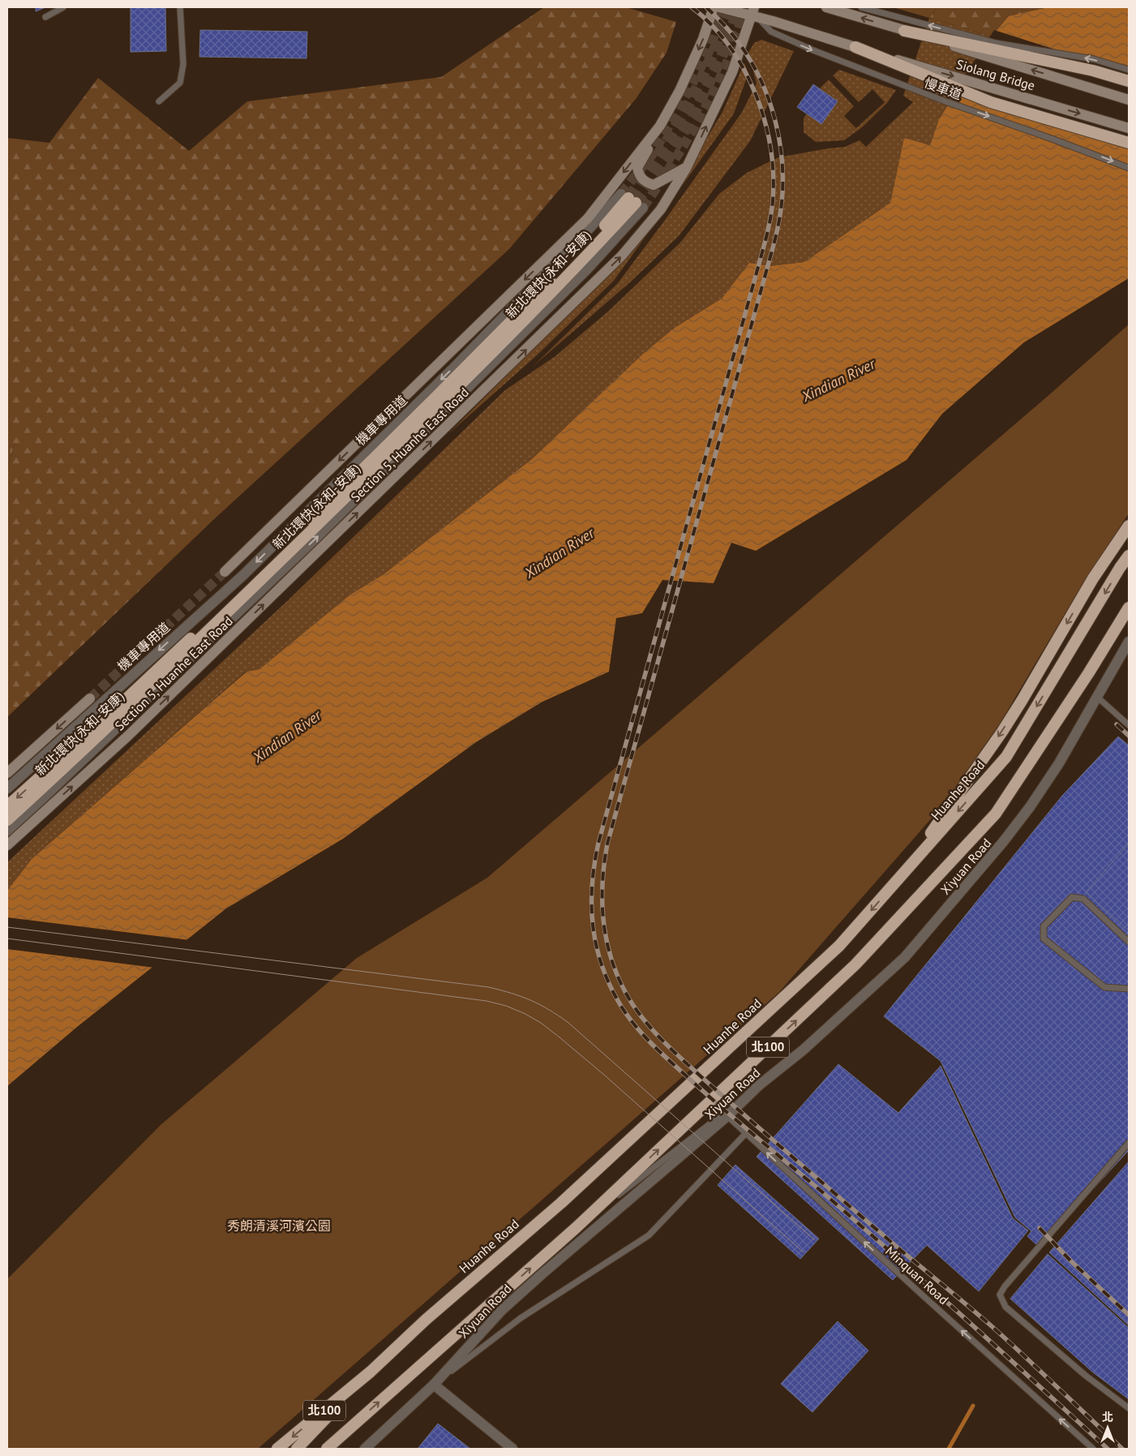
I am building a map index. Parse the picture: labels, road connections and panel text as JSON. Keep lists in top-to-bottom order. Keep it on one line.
{"streets":{"highway":["新北環快(永和-安康)","Huanhe Road","北100"],"main road":["Siolang Bridge","Section 5, Huanhe East Road"],"street":["機車專用道","Xiyuan Road"],"lane":["慢車道","Minquan Road"]},"crossings":[["Siolang Bridge","慢車道"],["Siolang Bridge","Section 5, Huanhe East Road"],["慢車道","Section 5, Huanhe East Road"],["新北環快(永和-安康)","機車專用道"],["Xiyuan Road","Minquan Road"]],"one_way":["慢車道","Minquan Road"],"water":["Xindian River"],"parks":["秀朗清溪河濱公園"],"north":"top"}
